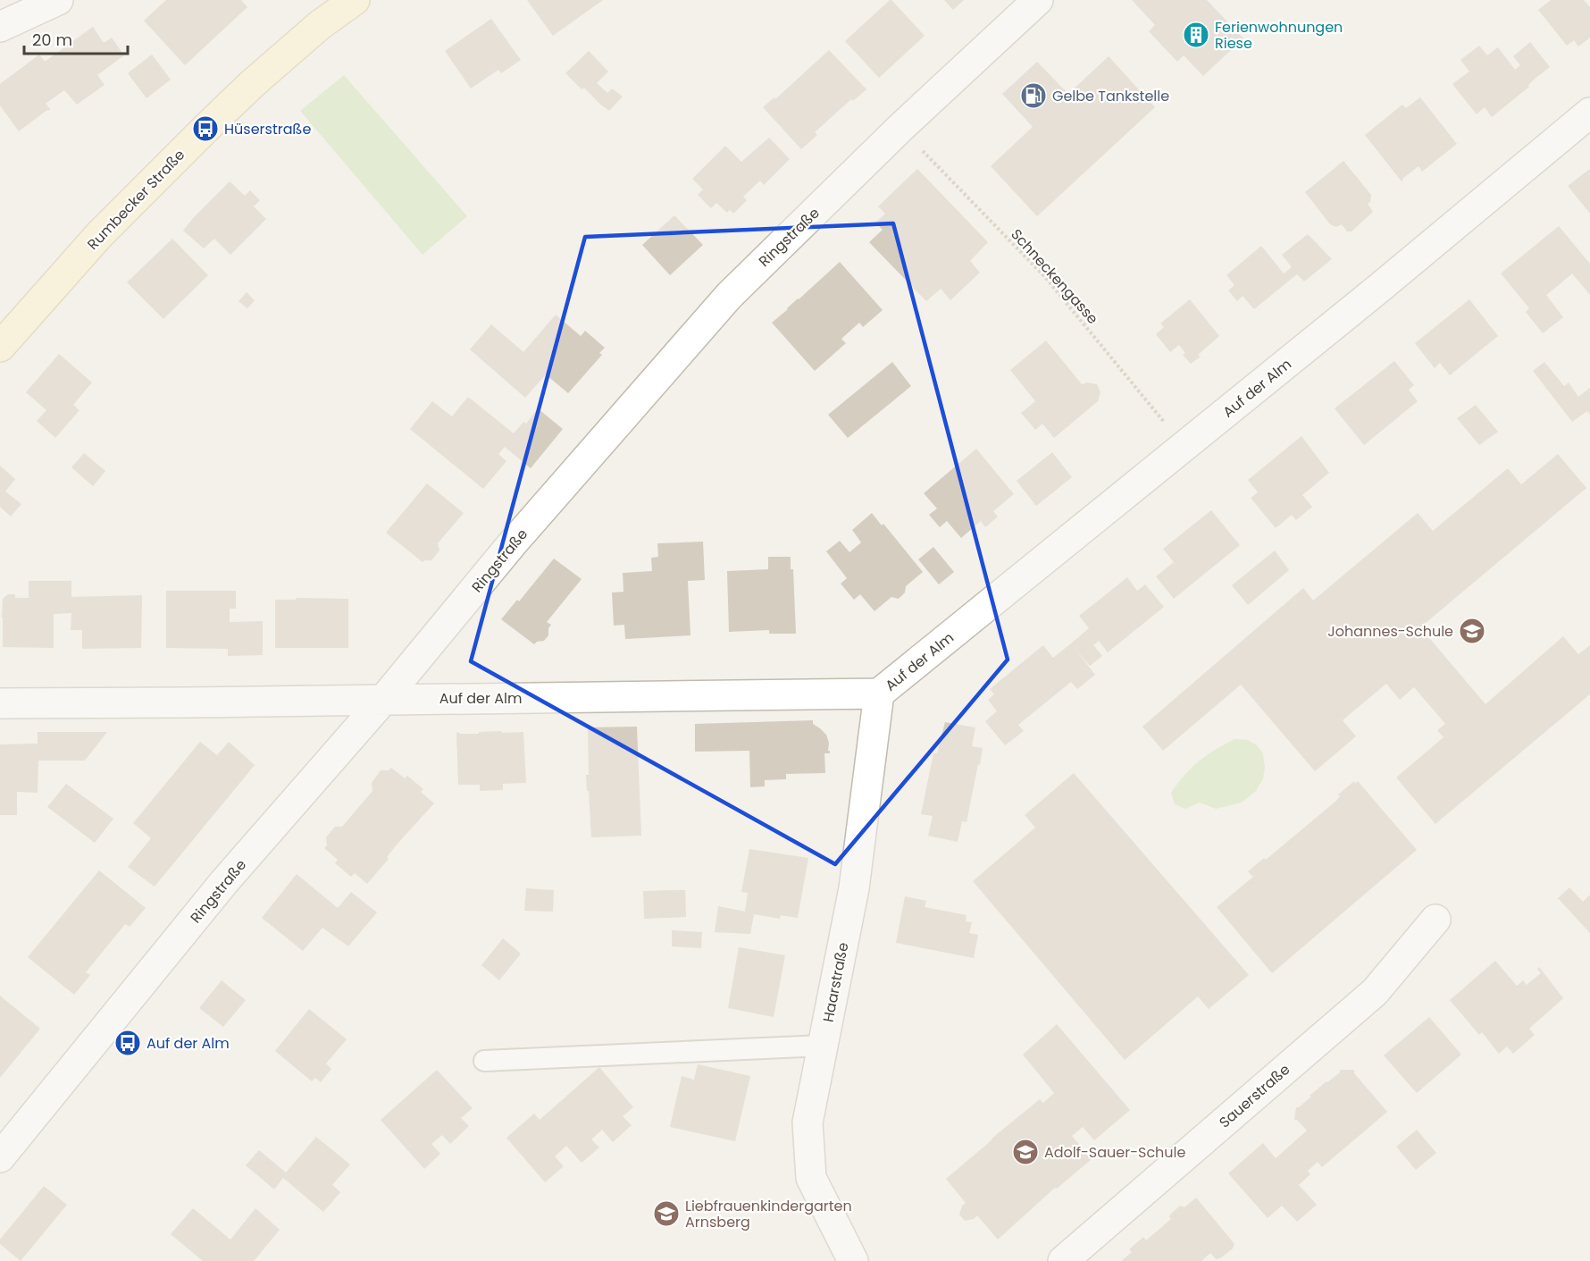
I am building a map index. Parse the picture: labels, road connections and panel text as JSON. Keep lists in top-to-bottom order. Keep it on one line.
{"streets":{"street":["Rumbecker Straße","Ringstraße","Auf der Alm","Haarstraße","Sauerstraße"],"path":["Schneckengasse"]},"crossings":[["Ringstraße","Schneckengasse"],["Ringstraße","Auf der Alm"],["Schneckengasse","Auf der Alm"],["Auf der Alm","Haarstraße"]],"places":{"building":["Ferienwohnungen Riese"],"fuel station":["Gelbe Tankstelle"],"bus stop":["Hüserstraße","Auf der Alm"],"school or university":["Johannes-Schule","Adolf-Sauer-Schule","Liebfrauenkindergarten Arnsberg"]},"scale_bar":"20 m"}
